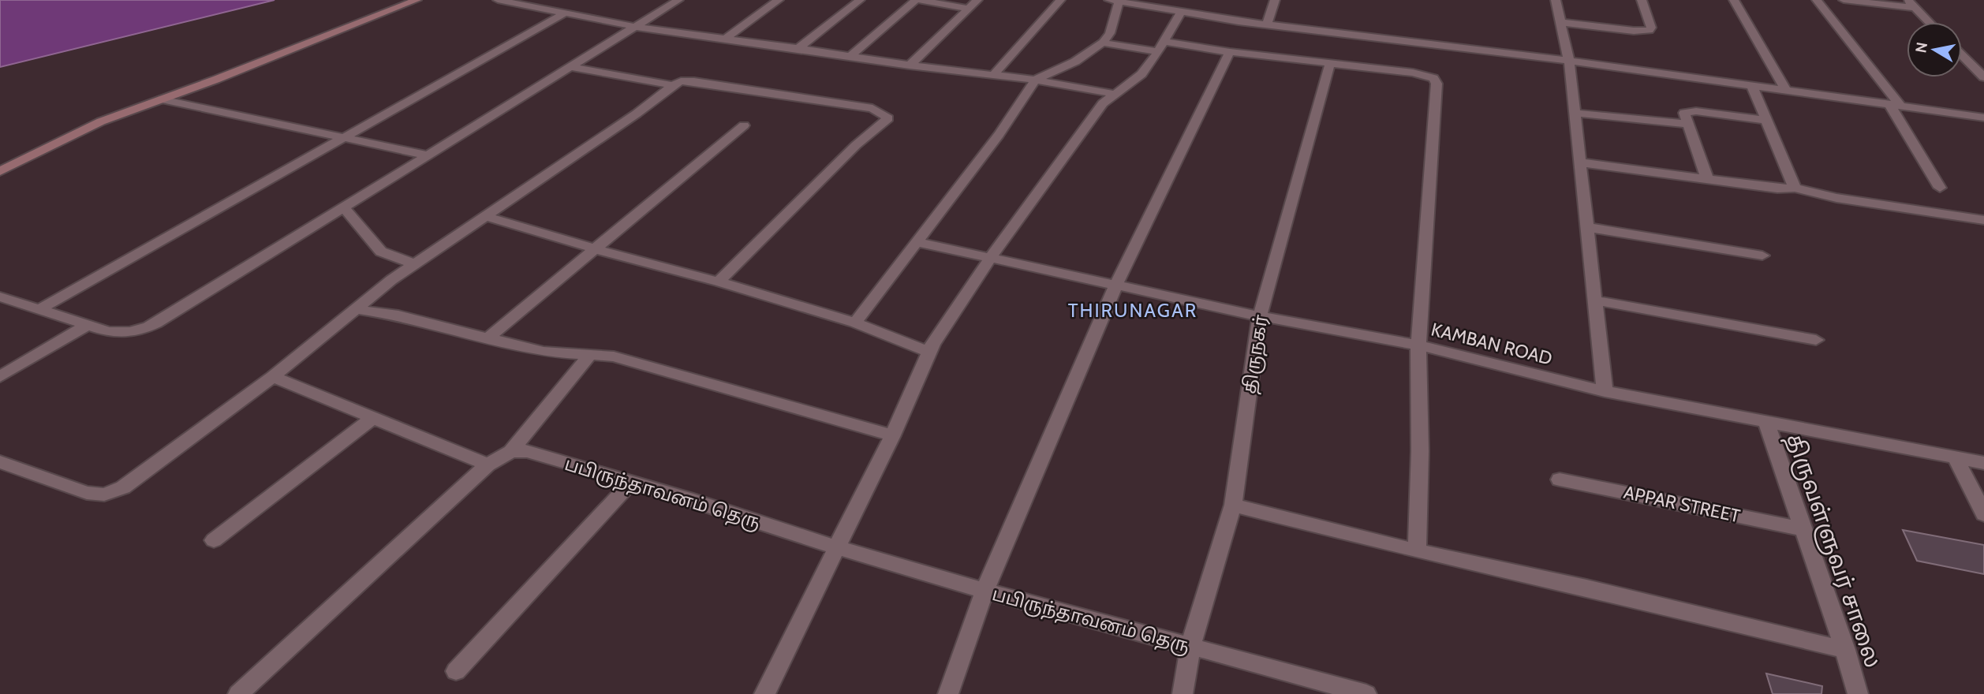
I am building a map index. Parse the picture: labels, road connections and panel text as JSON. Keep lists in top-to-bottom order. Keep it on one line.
{"streets":{"street":["KAMBAN ROAD","திருநகர்","பபிருந்தாவனம் தெரு","APPAR STREET","திருவள்ளுவர் சாலை"]},"crossings":[["KAMBAN ROAD","திருநகர்"],["KAMBAN ROAD","திருவள்ளுவர் சாலை"],["திருநகர்","பபிருந்தாவனம் தெரு"],["APPAR STREET","திருவள்ளுவர் சாலை"]],"districts":["THIRUNAGAR"],"north":"left"}
